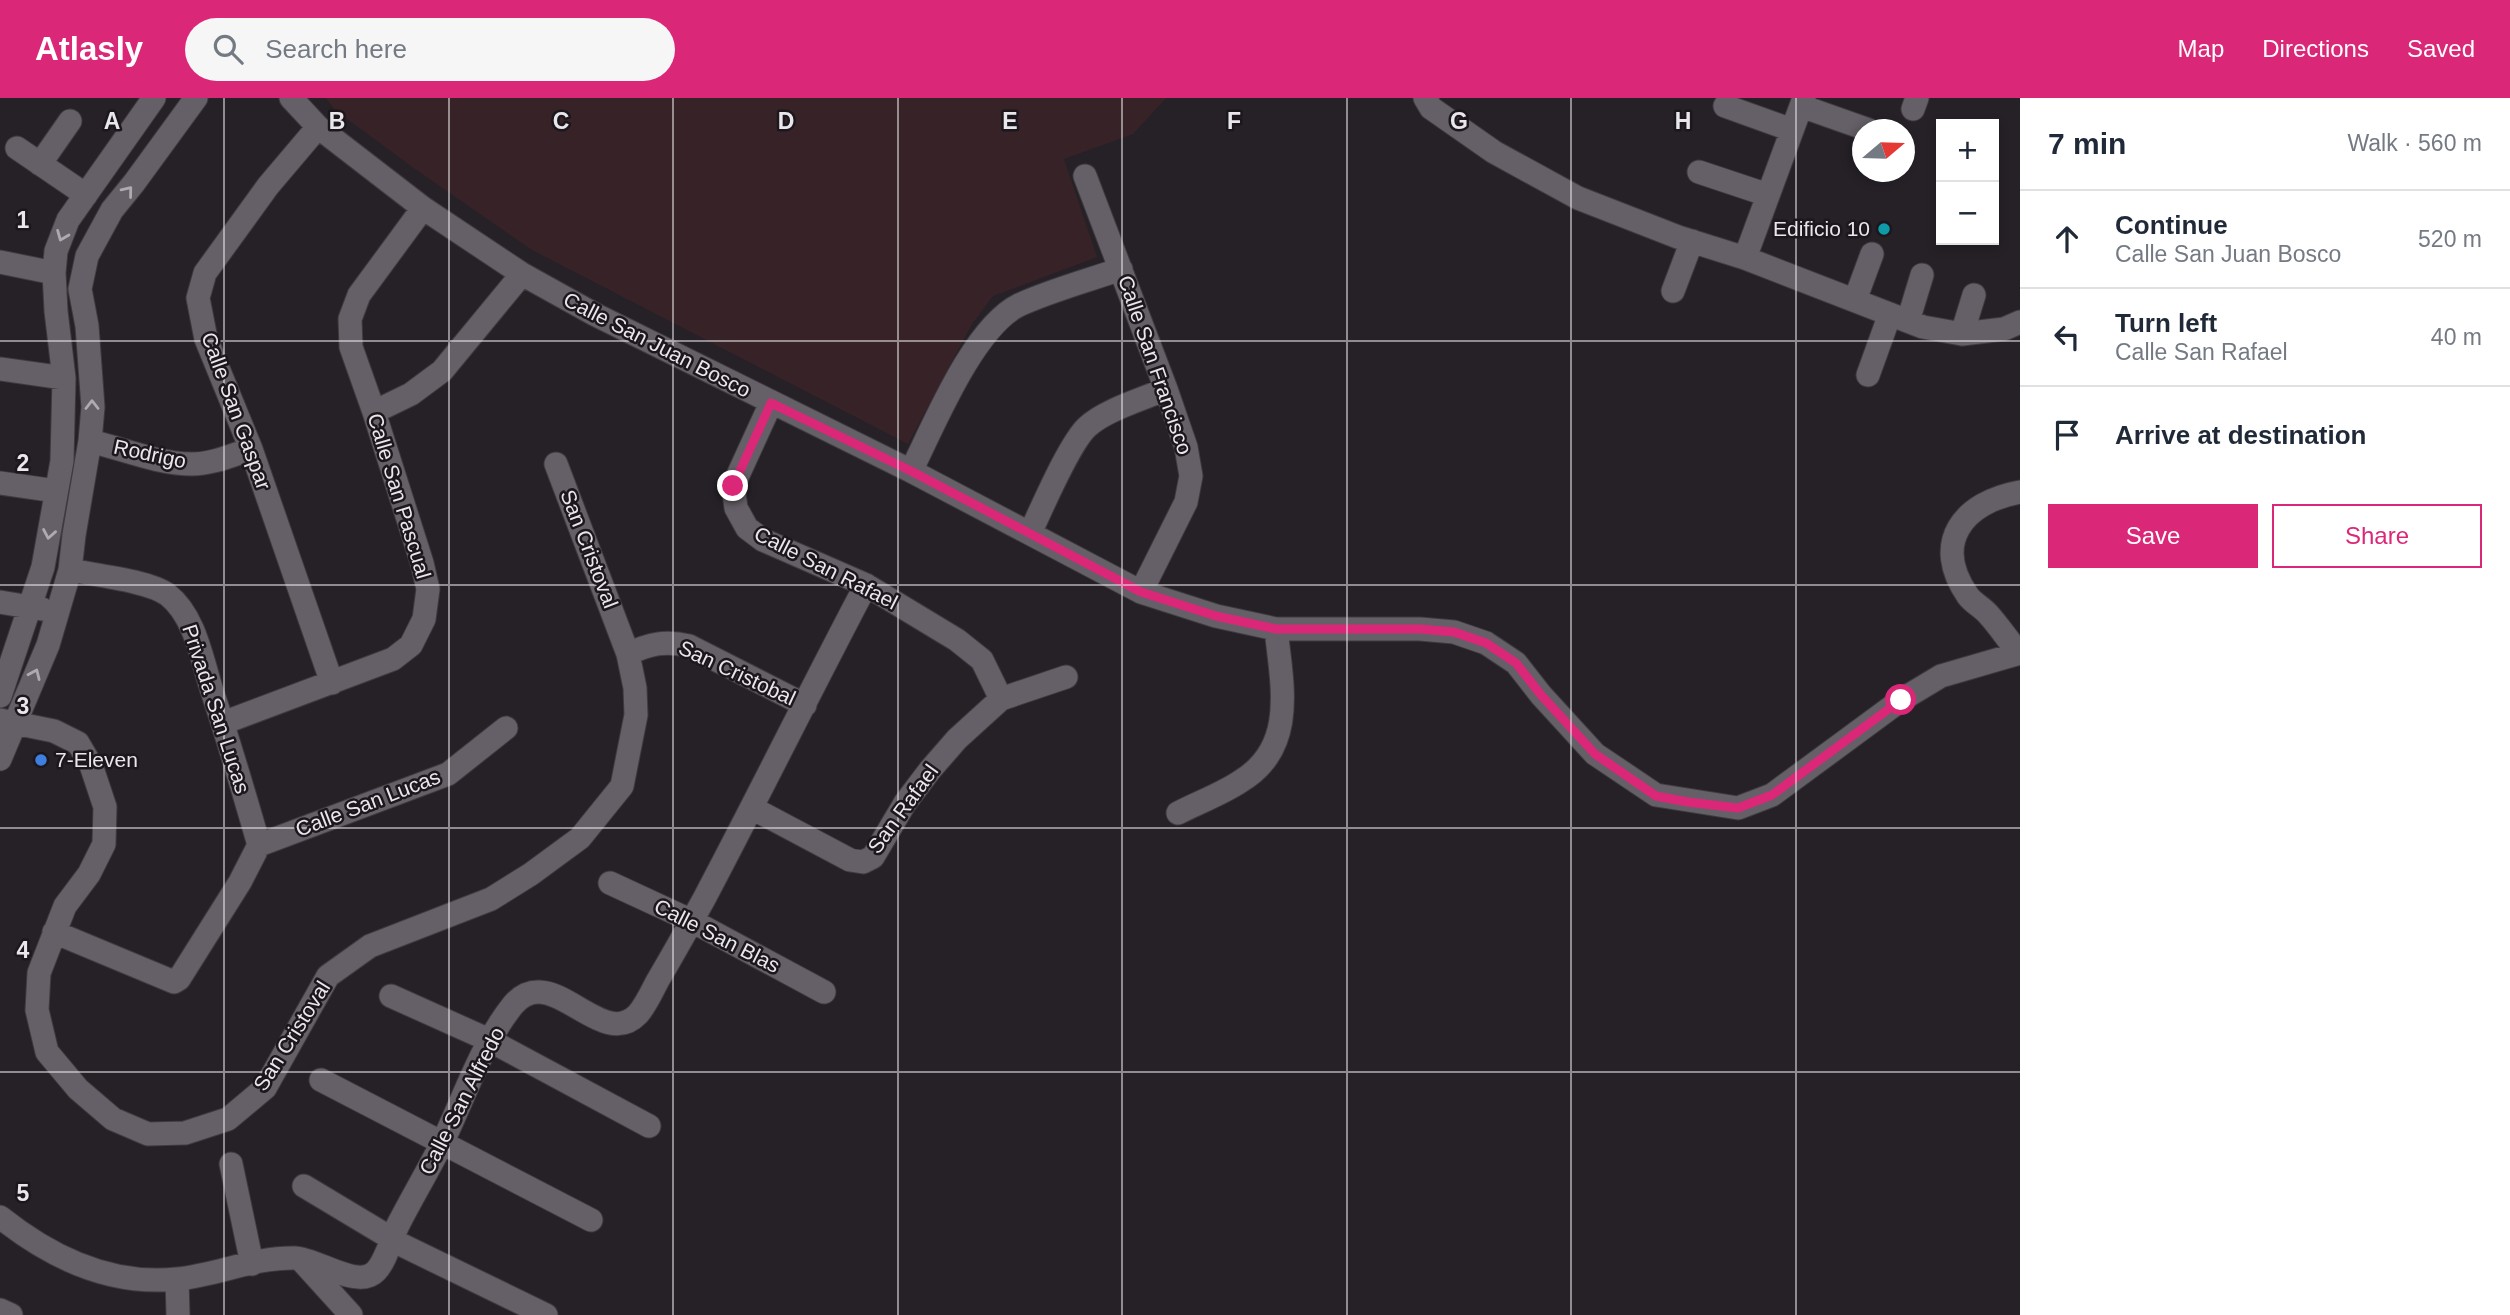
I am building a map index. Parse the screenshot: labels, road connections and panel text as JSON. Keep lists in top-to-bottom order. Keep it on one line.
{"streets":{"street":["Calle San Juan Bosco","Calle San Francisco","Calle San Gaspar","Rodrigo","Calle San Pascual","San Cristoval","Calle San Rafael","San Cristobal","Privada San Lucas","Calle San Lucas","San Rafael","Calle San Blas","Calle San Alfredo"]},"crossings":[["Calle San Juan Bosco","Calle San Francisco"],["Calle San Juan Bosco","Calle San Gaspar"],["Calle San Juan Bosco","Calle San Pascual"],["Calle San Juan Bosco","Calle San Rafael"],["Calle San Gaspar","Rodrigo"],["Calle San Gaspar","Calle San Pascual"],["Calle San Pascual","Privada San Lucas"],["San Cristoval","San Cristobal"],["Calle San Rafael","San Rafael"],["Calle San Rafael","Calle San Alfredo"],["San Cristobal","Calle San Alfredo"],["Privada San Lucas","Calle San Lucas"],["San Rafael","Calle San Alfredo"],["Calle San Blas","Calle San Alfredo"]],"places":["Edificio 10","7-Eleven"],"north":"right","page":{"header":"Atlasly","search":"Search here","nav":["Map","Directions","Saved"],"heading":["7 min","Walk · 560 m"],"map_buttons":["+","−"],"list":[["Continue","Calle San Juan Bosco","520 m"],["Turn left","Calle San Rafael","40 m"],"Arrive at destination"],"buttons":["Save","Share"]},"grid":{"columns":["A","B","C","D","E","F","G","H"],"rows":["1","2","3","4","5"]}}
